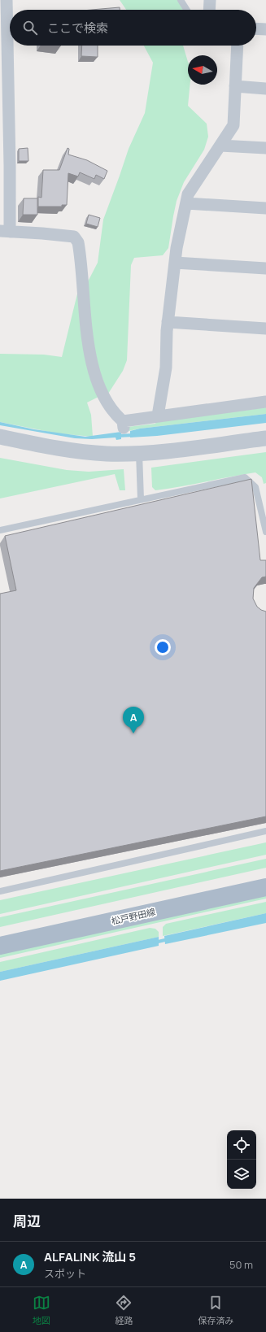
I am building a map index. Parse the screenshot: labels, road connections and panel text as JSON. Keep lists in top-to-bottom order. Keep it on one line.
{"streets":{"main road":["松戸野田線"]},"north":"left","page":{"search":"ここで検索","pins":"A","heading":"周辺","list":[{"mark":"A","name":"ALFALINK 流山 5","note":"スポット","value":"50 m"}],"nav":["地図","経路","保存済み"]}}
